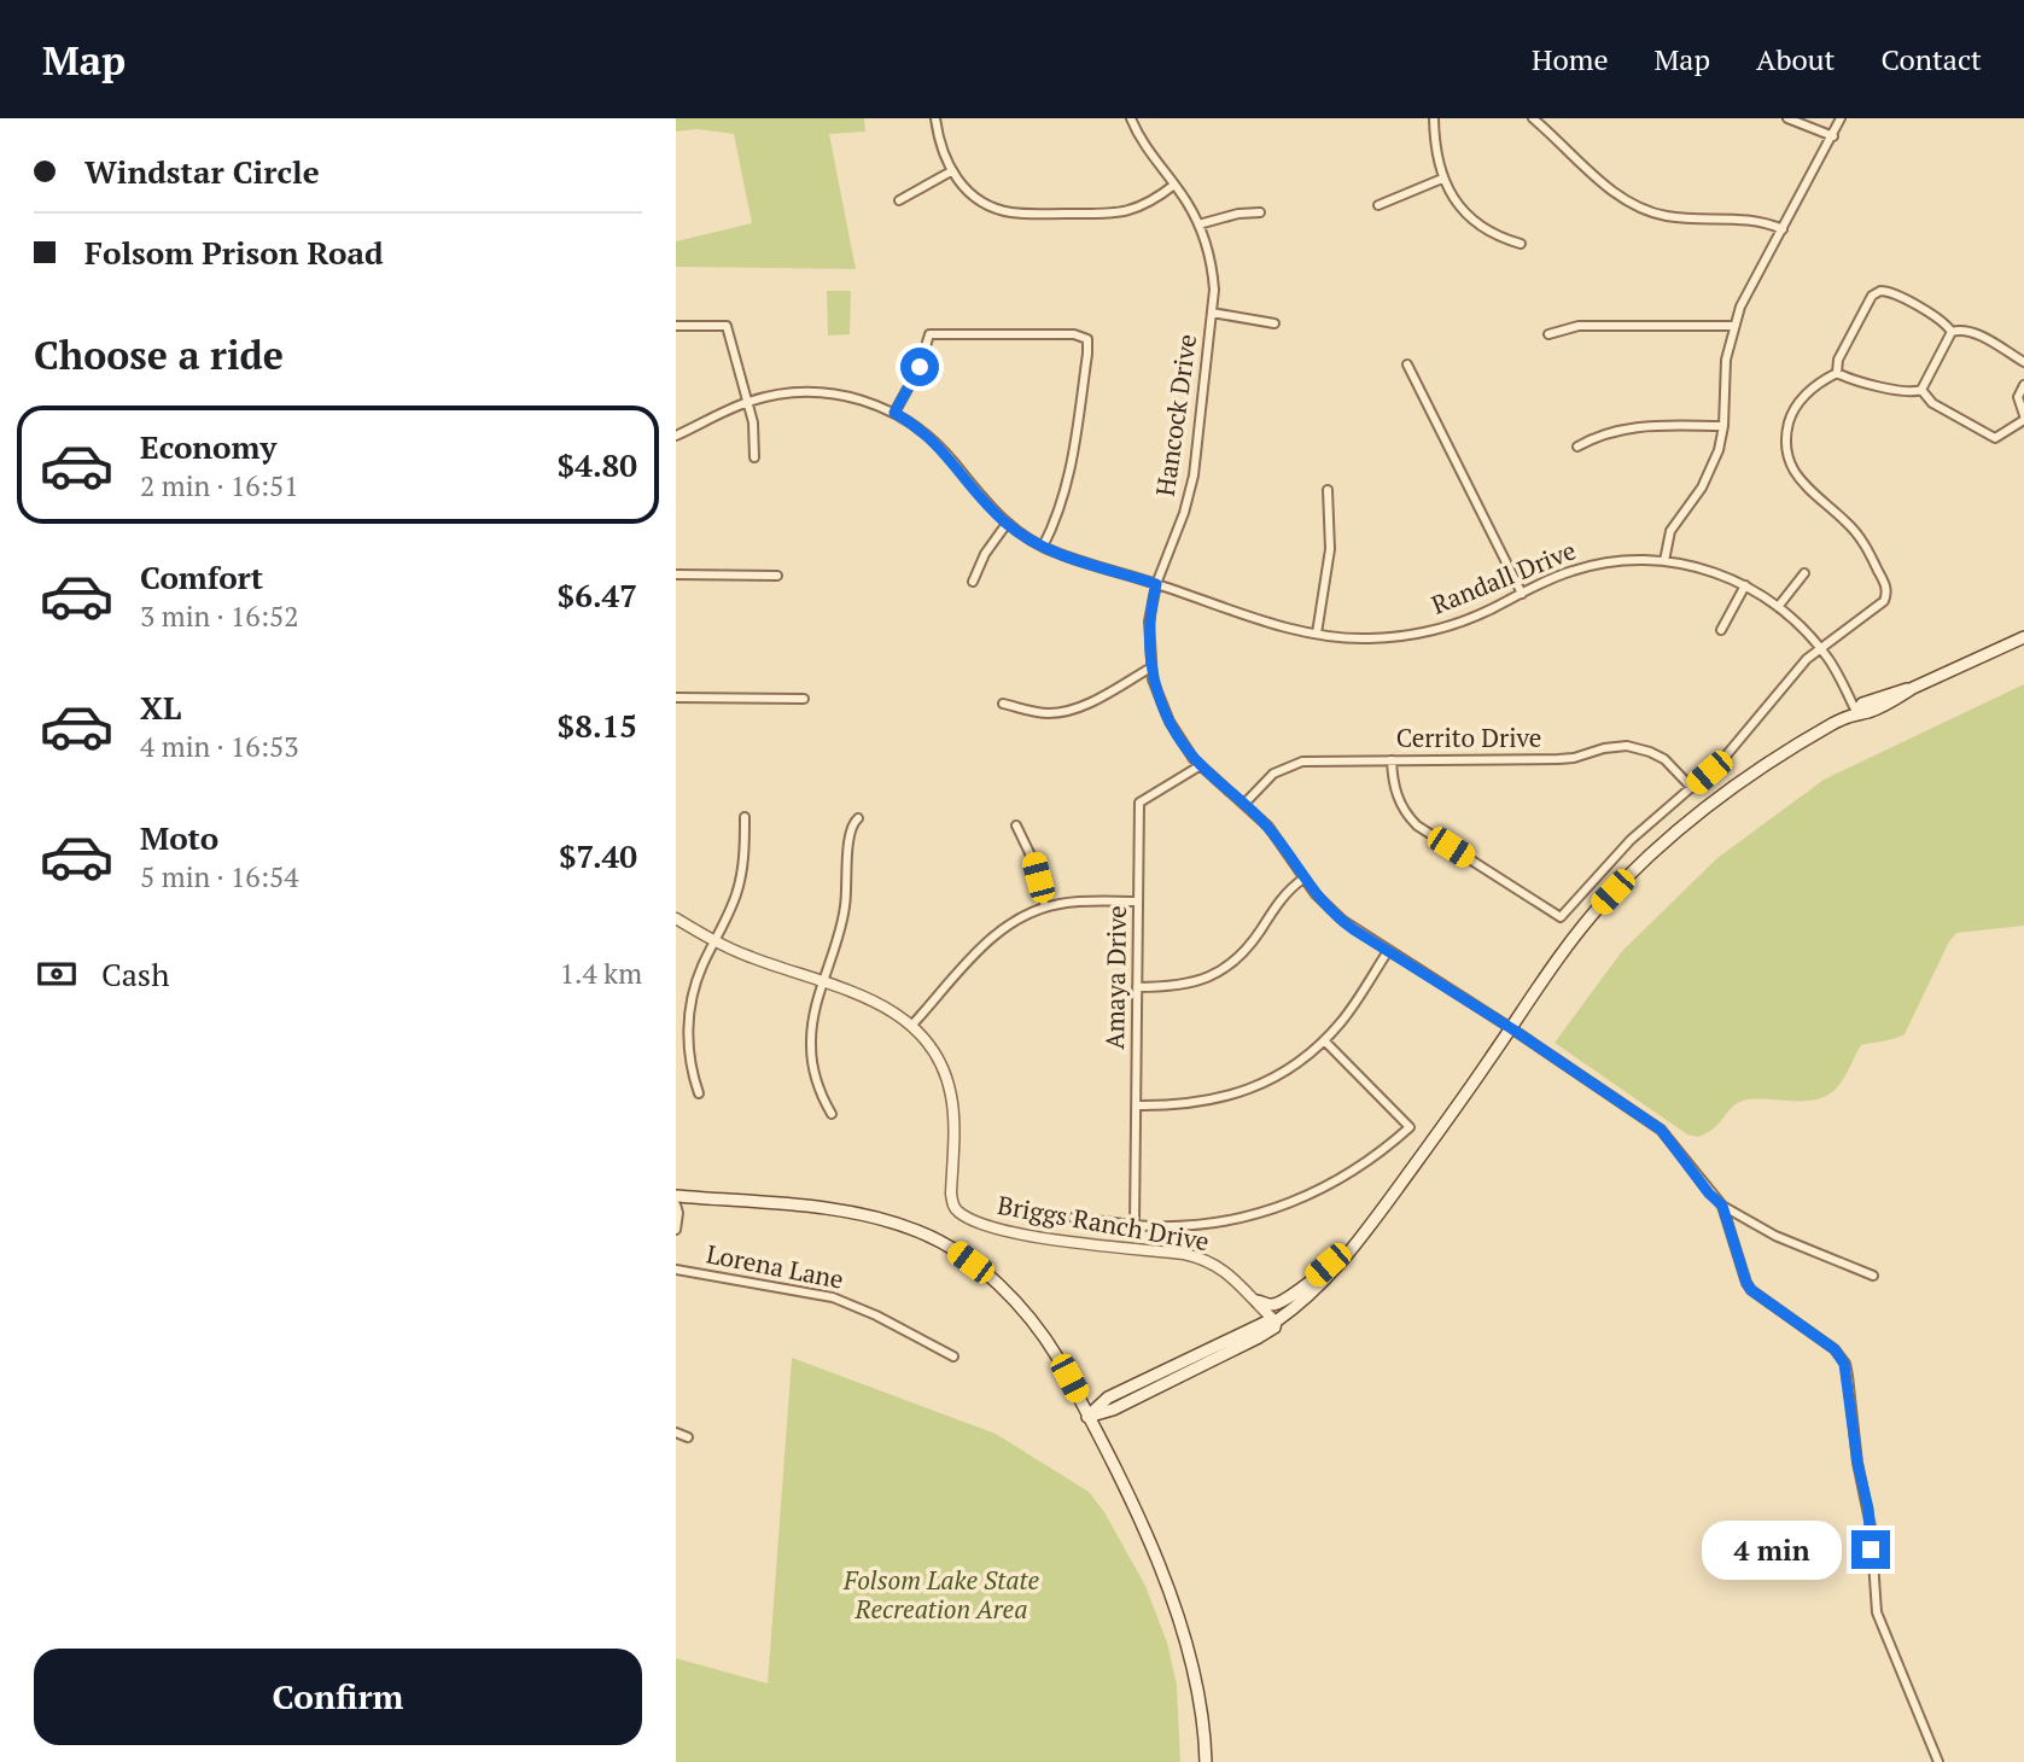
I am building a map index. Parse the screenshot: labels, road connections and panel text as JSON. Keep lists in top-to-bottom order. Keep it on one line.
{"streets":{"street":["Hancock Drive","Randall Drive","Cerrito Drive","Amaya Drive","Briggs Ranch Drive","Lorena Lane"]},"crossings":[["Hancock Drive","Randall Drive"],["Hancock Drive","Cerrito Drive"],["Hancock Drive","Amaya Drive"]],"parks":["Folsom Lake State Recreation Area"],"page":{"header":"Map","nav":["Home","Map","About","Contact"],"banner":["Windstar Circle","Folsom Prison Road"],"heading":"Choose a ride","list":[{"name":"Economy","note":"2 min · 16:51","value":"$4.80"},{"name":"Comfort","note":"3 min · 16:52","value":"$6.47"},{"name":"XL","note":"4 min · 16:53","value":"$8.15"},{"name":"Moto","note":"5 min · 16:54","value":"$7.40"}],"pay":["Cash","1.4 km"],"bubble":"4 min","buttons":"Confirm"}}
